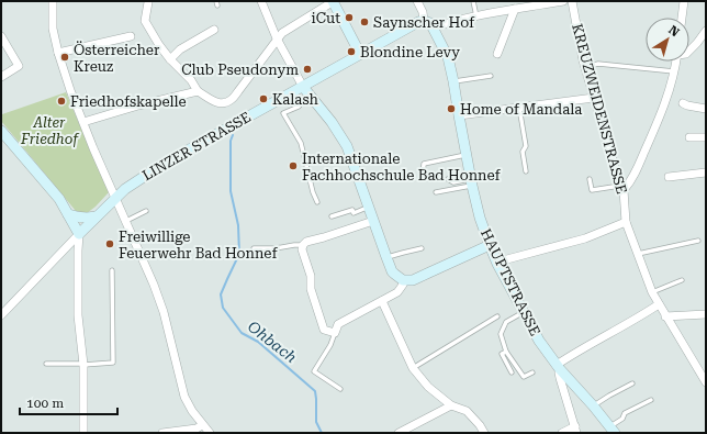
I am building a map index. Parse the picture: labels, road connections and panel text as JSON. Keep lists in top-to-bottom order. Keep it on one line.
{"streets":{"main road":["LINZER STRASSE","HAUPTSTRASSE"],"street":["KREUZWEIDENSTRASSE"]},"crossings":[["LINZER STRASSE","HAUPTSTRASSE"]],"water":["Ohbach"],"parks":["Alter Friedhof"],"places":["iCut","Saynscher Hof","Blondine Levy","Österreicher Kreuz","Club Pseudonym","Kalash","Friedhofskapelle","Home of Mandala","Internationale Fachhochschule Bad Honnef","Freiwillige Feuerwehr Bad Honnef"],"scale_bar":"100 m","north":"top right"}
